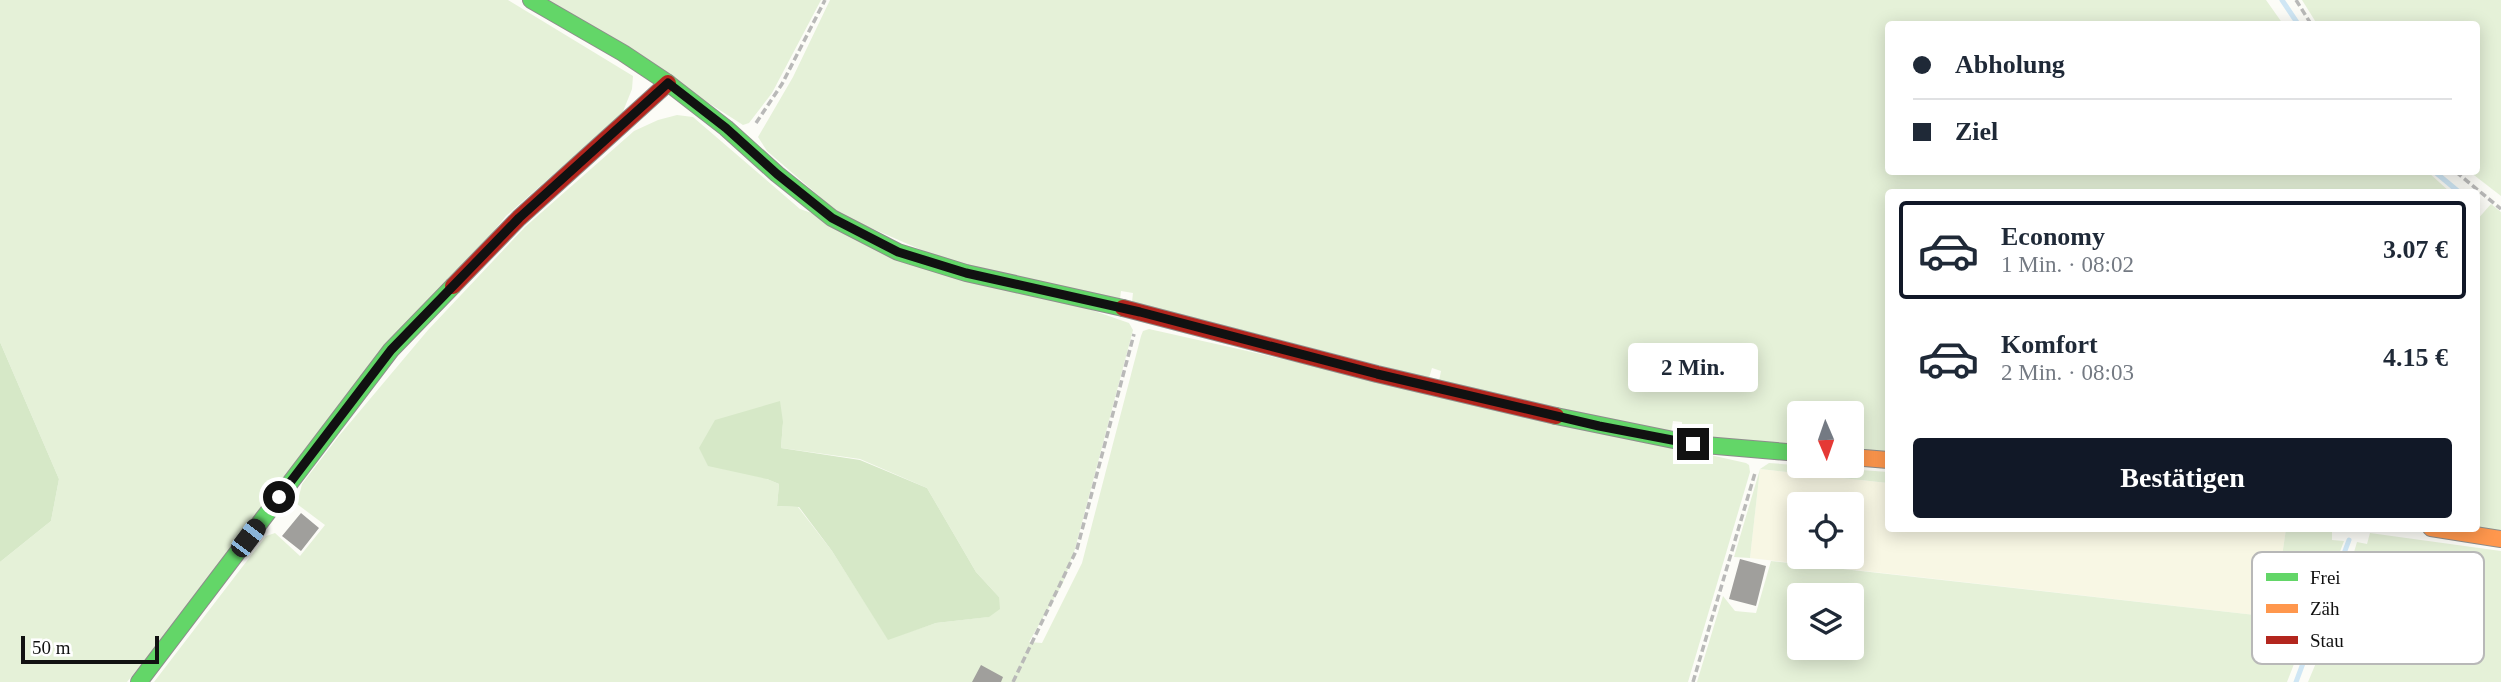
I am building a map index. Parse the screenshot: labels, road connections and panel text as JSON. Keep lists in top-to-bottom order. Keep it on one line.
{"legend":["Frei","Zäh","Stau"],"scale_bar":"50 m","north":"bottom","page":{"banner":["Abholung","Ziel"],"list":[{"name":"Economy","note":"1 Min. · 08:02","value":"3.07 €"},{"name":"Komfort","note":"2 Min. · 08:03","value":"4.15 €"}],"bubble":"2 Min.","buttons":"Bestätigen","scale":"50 m"}}
